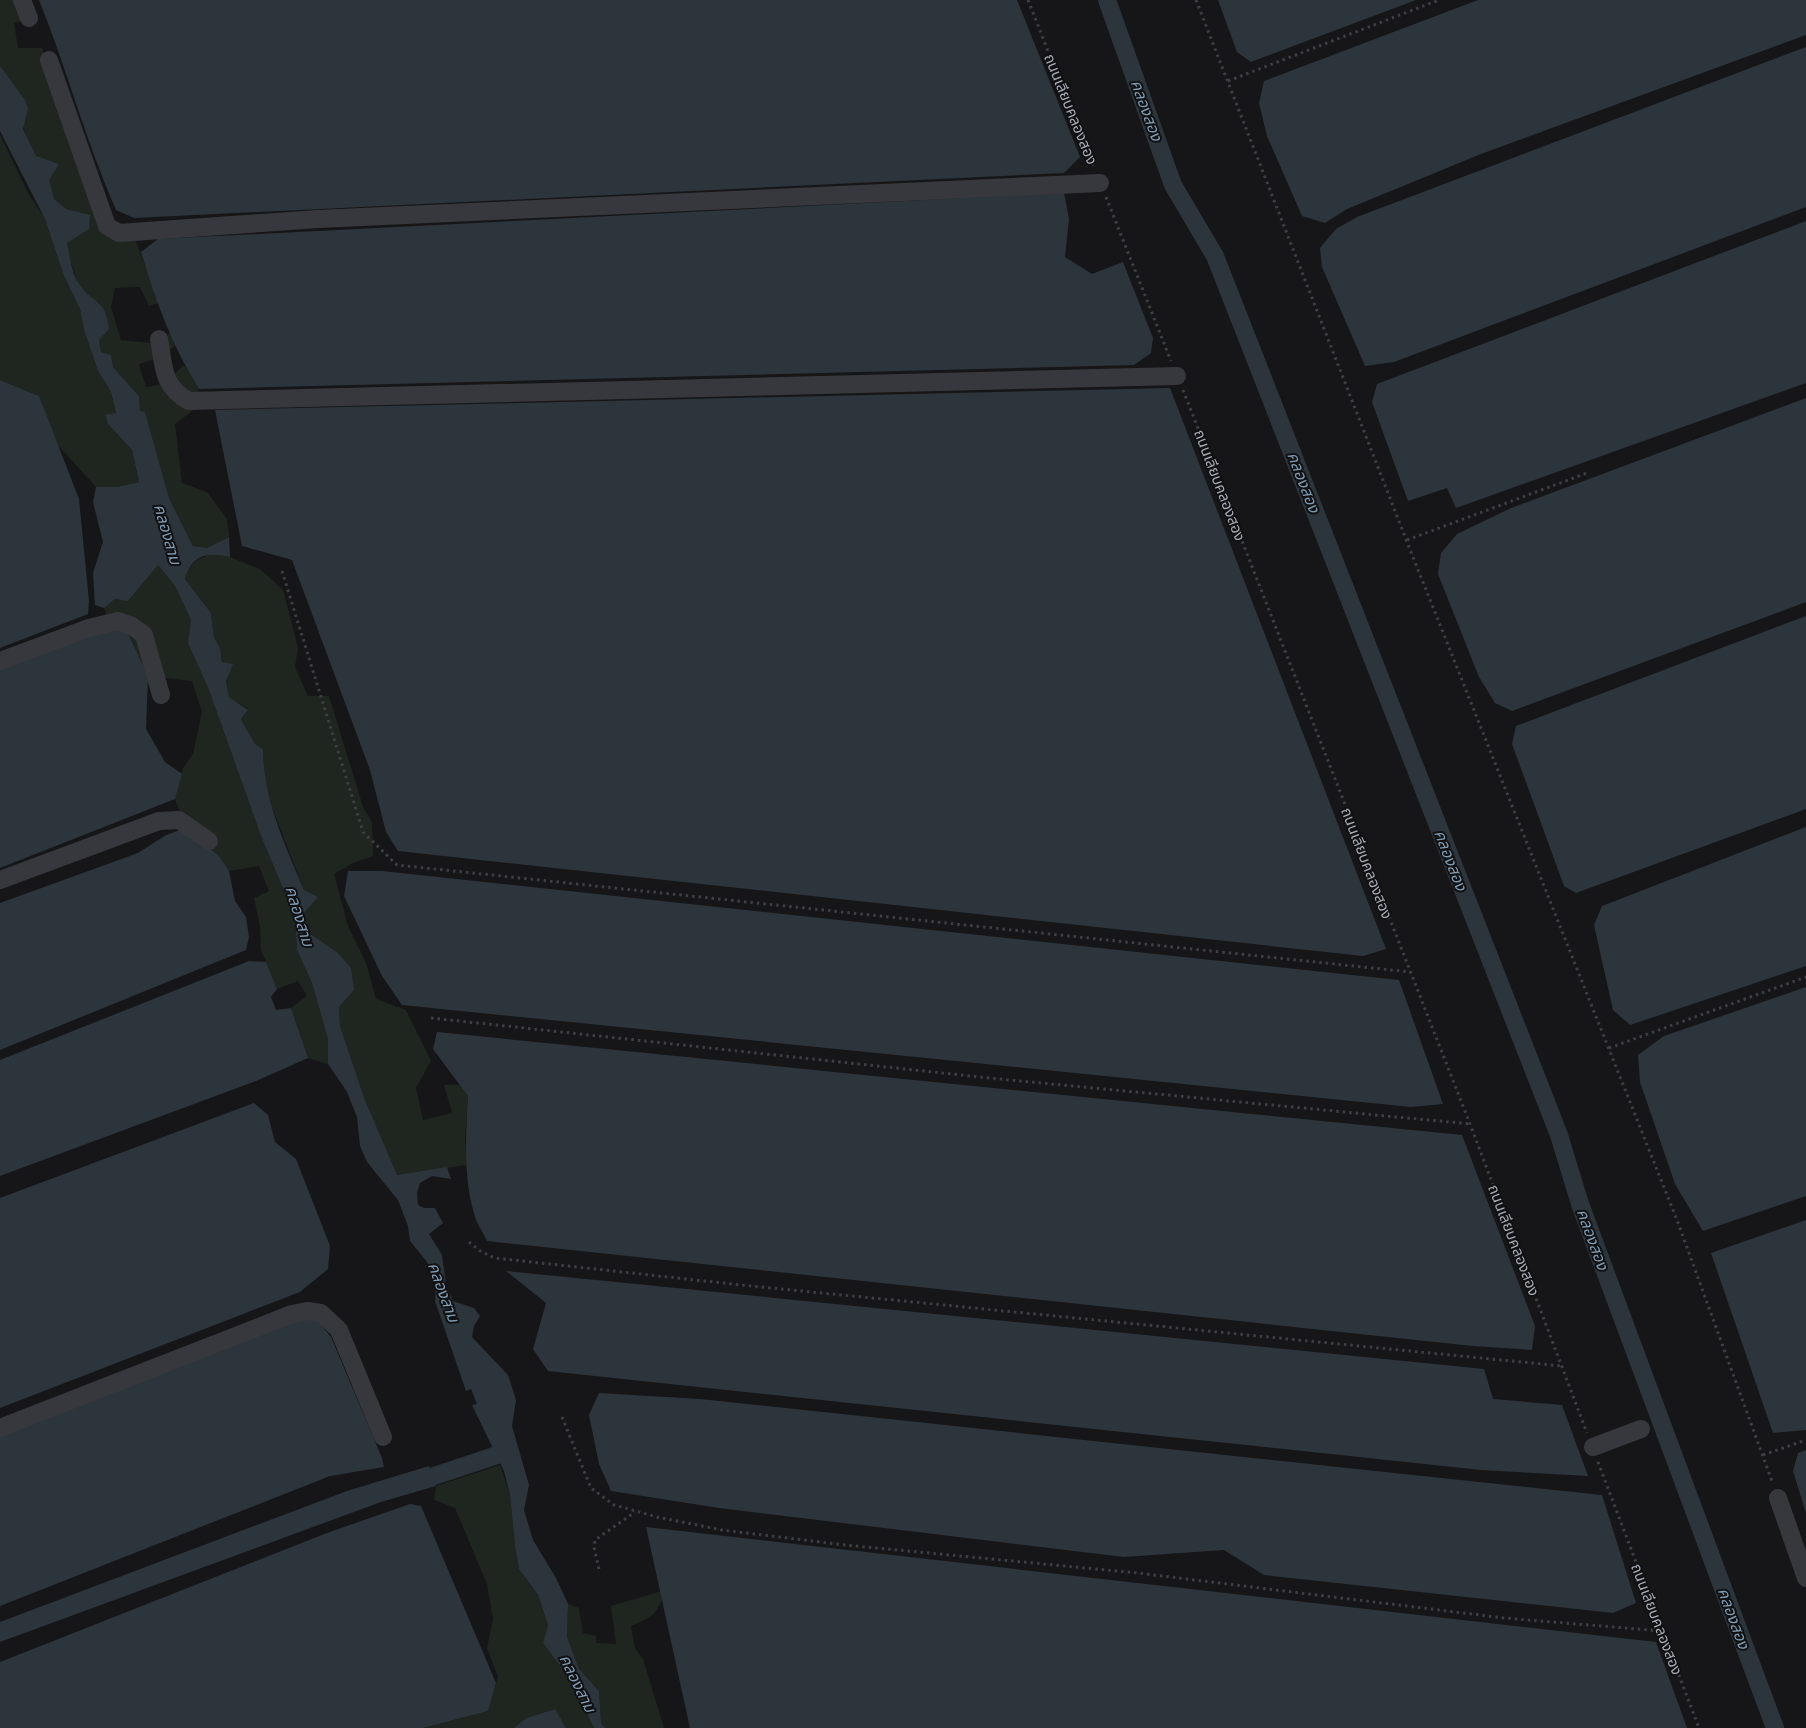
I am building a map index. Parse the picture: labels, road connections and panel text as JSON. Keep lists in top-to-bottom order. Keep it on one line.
{"streets":{"path":["ถนนเลียบคลองสอง"]},"water":["คลองสอง","คลองสาม"]}
